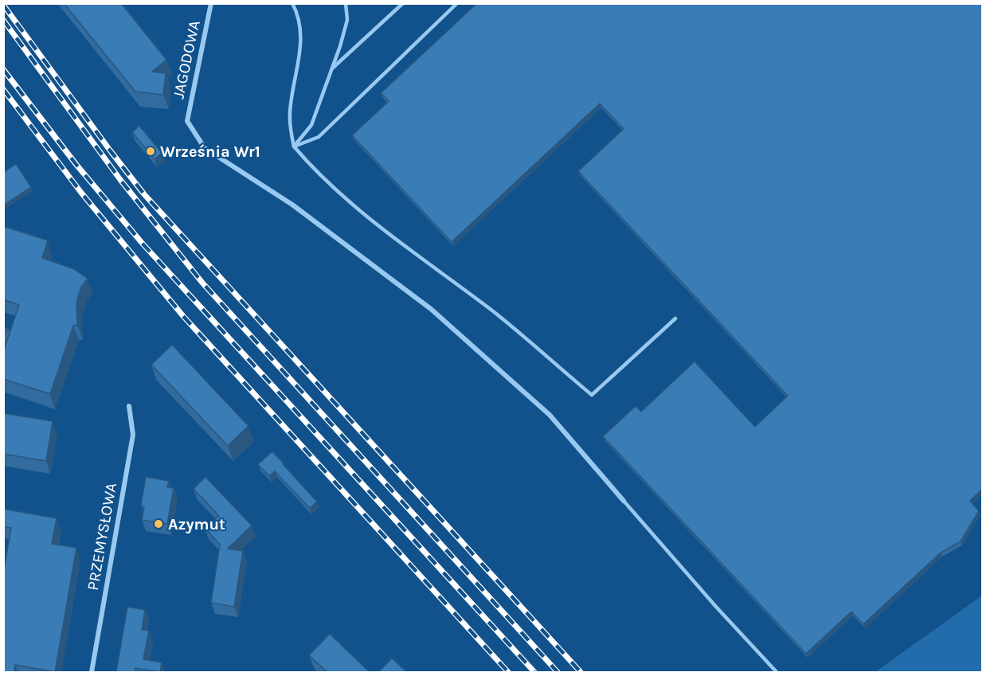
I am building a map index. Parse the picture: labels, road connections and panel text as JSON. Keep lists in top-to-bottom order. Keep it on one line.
{"streets":{"street":["JAGODOWA","PRZEMYSŁOWA"]},"places":["Września Wr1","Azymut"]}
